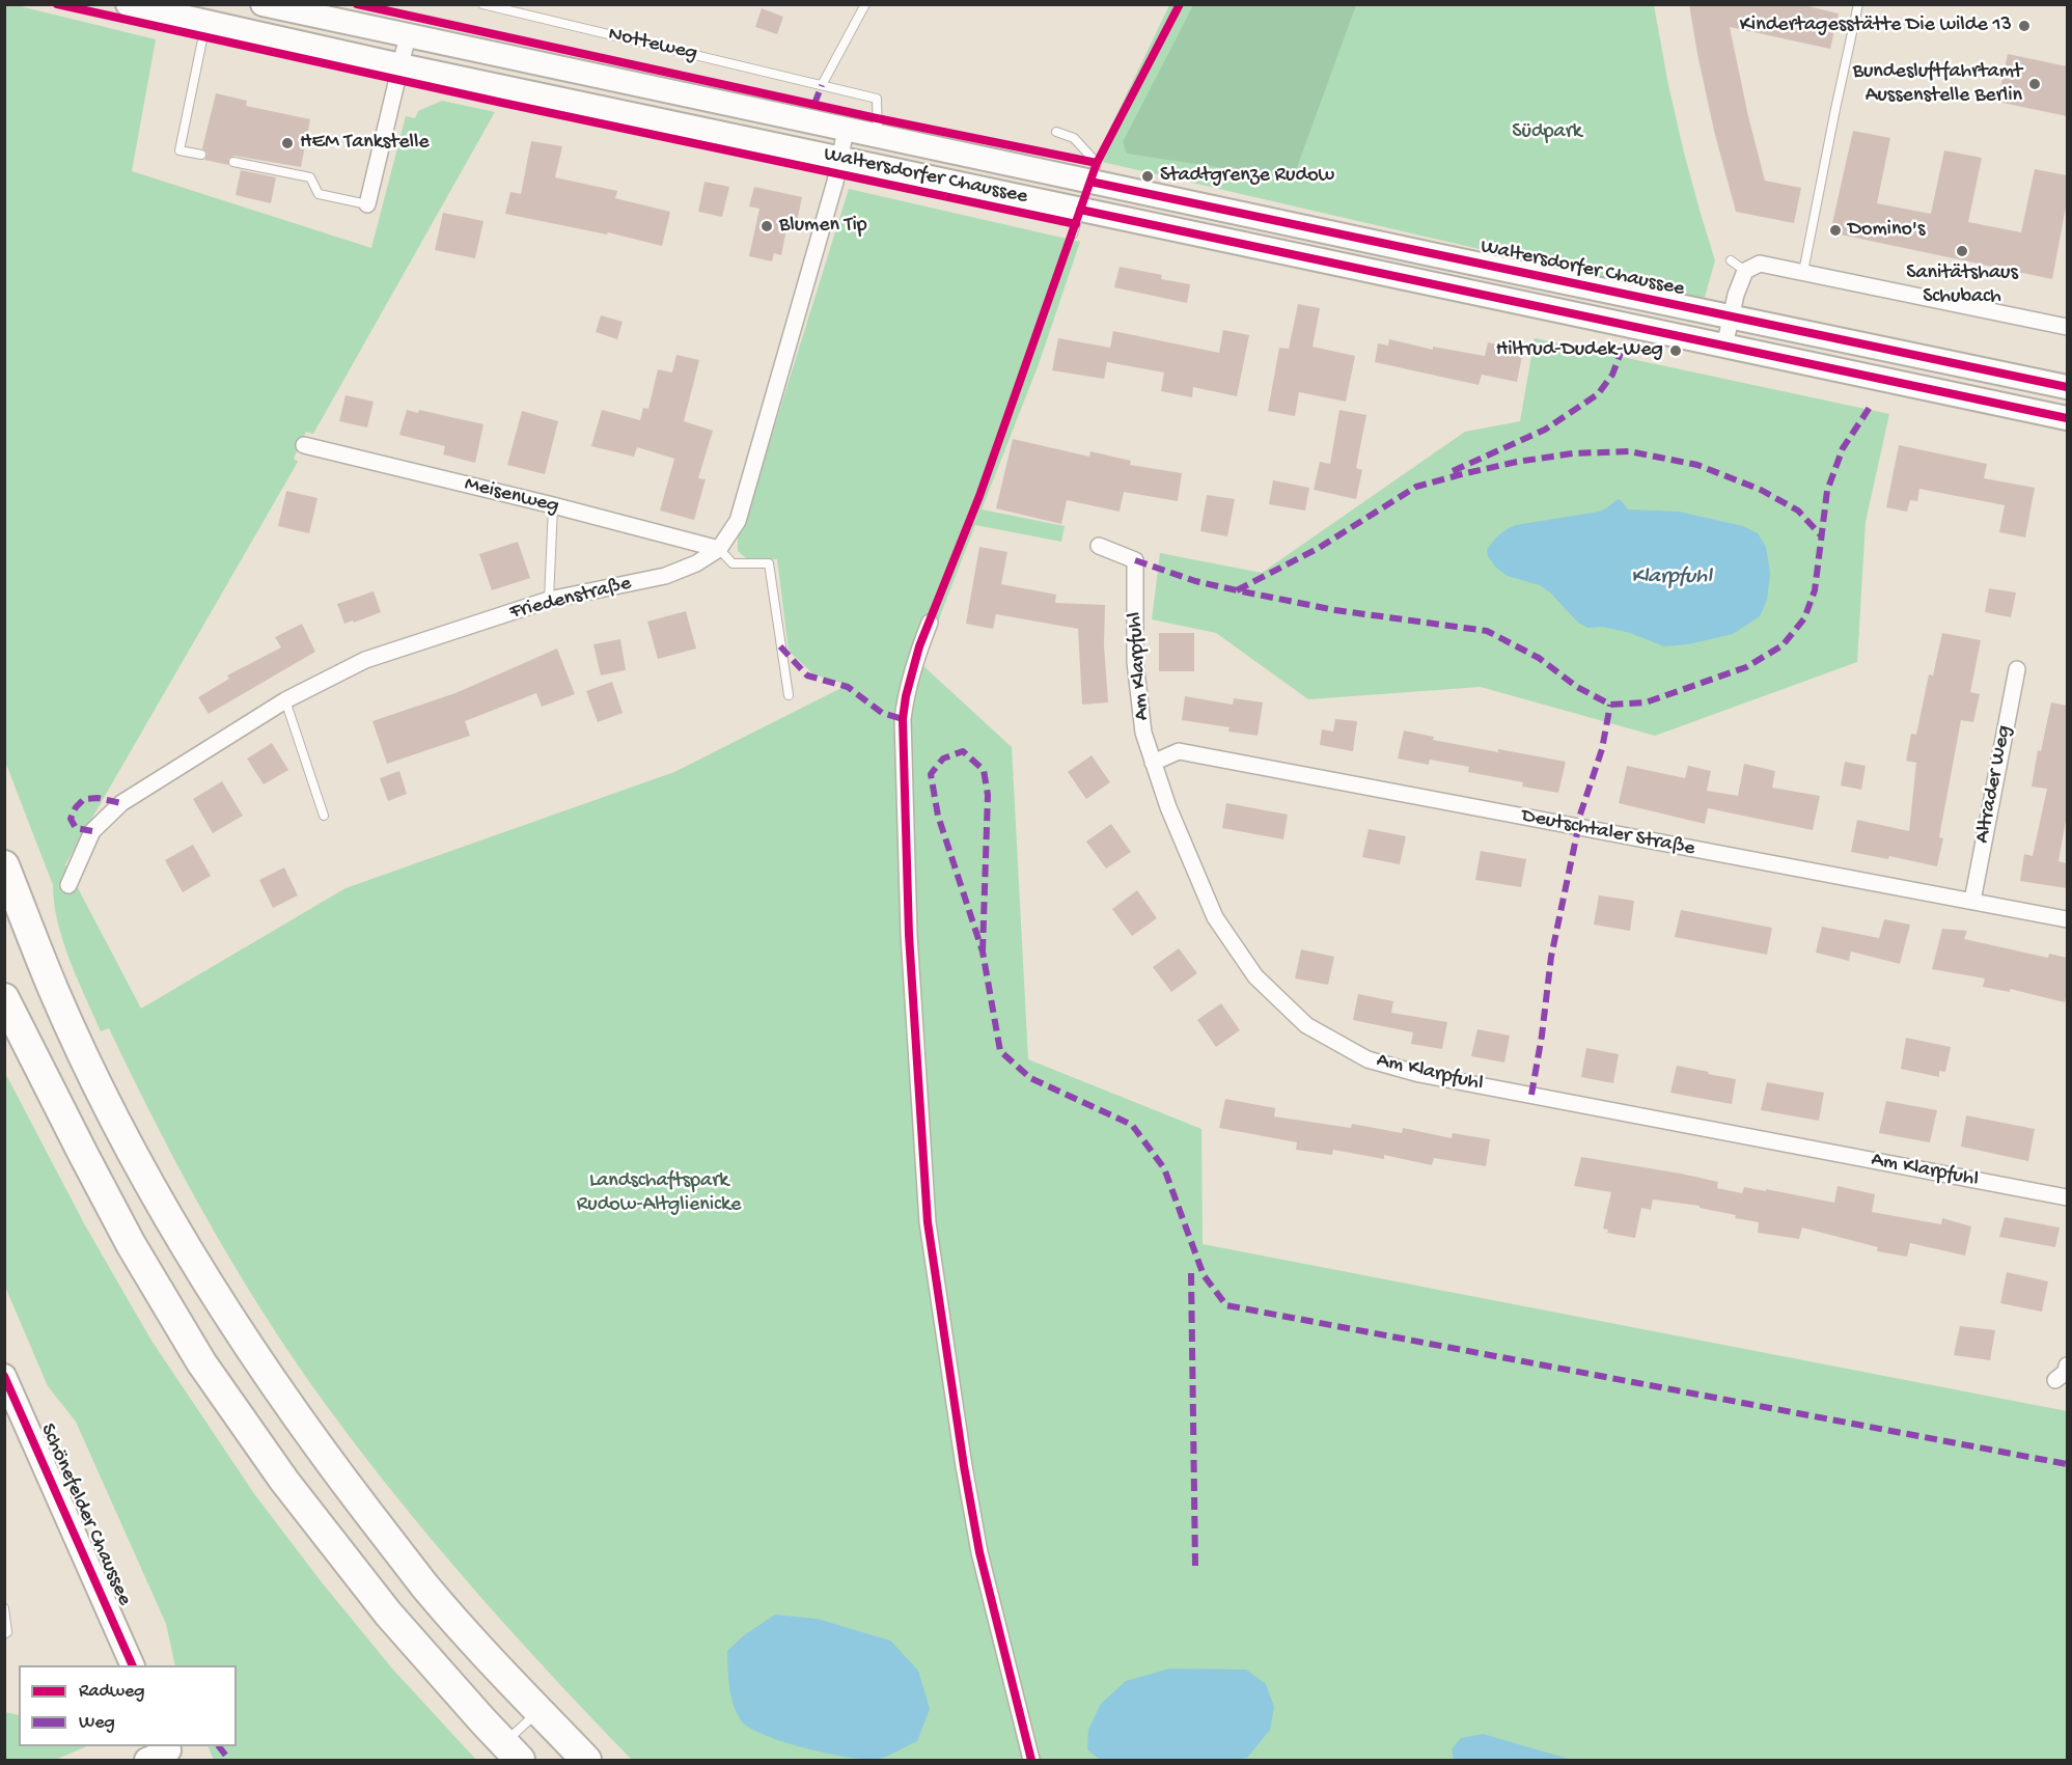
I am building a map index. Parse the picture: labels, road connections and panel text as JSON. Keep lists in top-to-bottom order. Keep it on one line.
{"streets":{"main road":["Waltersdorfer Chaussee","Schönefelder Chaussee"],"street":["Meisenweg","Friedenstraße","Am Klarpfuhl","Altrader Weg","Deutschtaler Straße"],"lane":["Notteweg"]},"crossings":[["Notteweg","Waltersdorfer Chaussee"],["Waltersdorfer Chaussee","Friedenstraße"],["Meisenweg","Friedenstraße"],["Am Klarpfuhl","Deutschtaler Straße"],["Altrader Weg","Deutschtaler Straße"]],"water":["Klarpfuhl"],"parks":["Südpark","Landschaftspark Rudow-Altglienicke"],"places":["Kindertagesstätte Die wilde 13","Bundesluftfahrtamt Aussenstelle Berlin","HEM Tankstelle","Stadtgrenze Rudow","Blumen Tip","Domino's","Sanitätshaus Schubach","Hiltrud-Dudek-Weg"],"legend":["Radweg","Weg"]}
